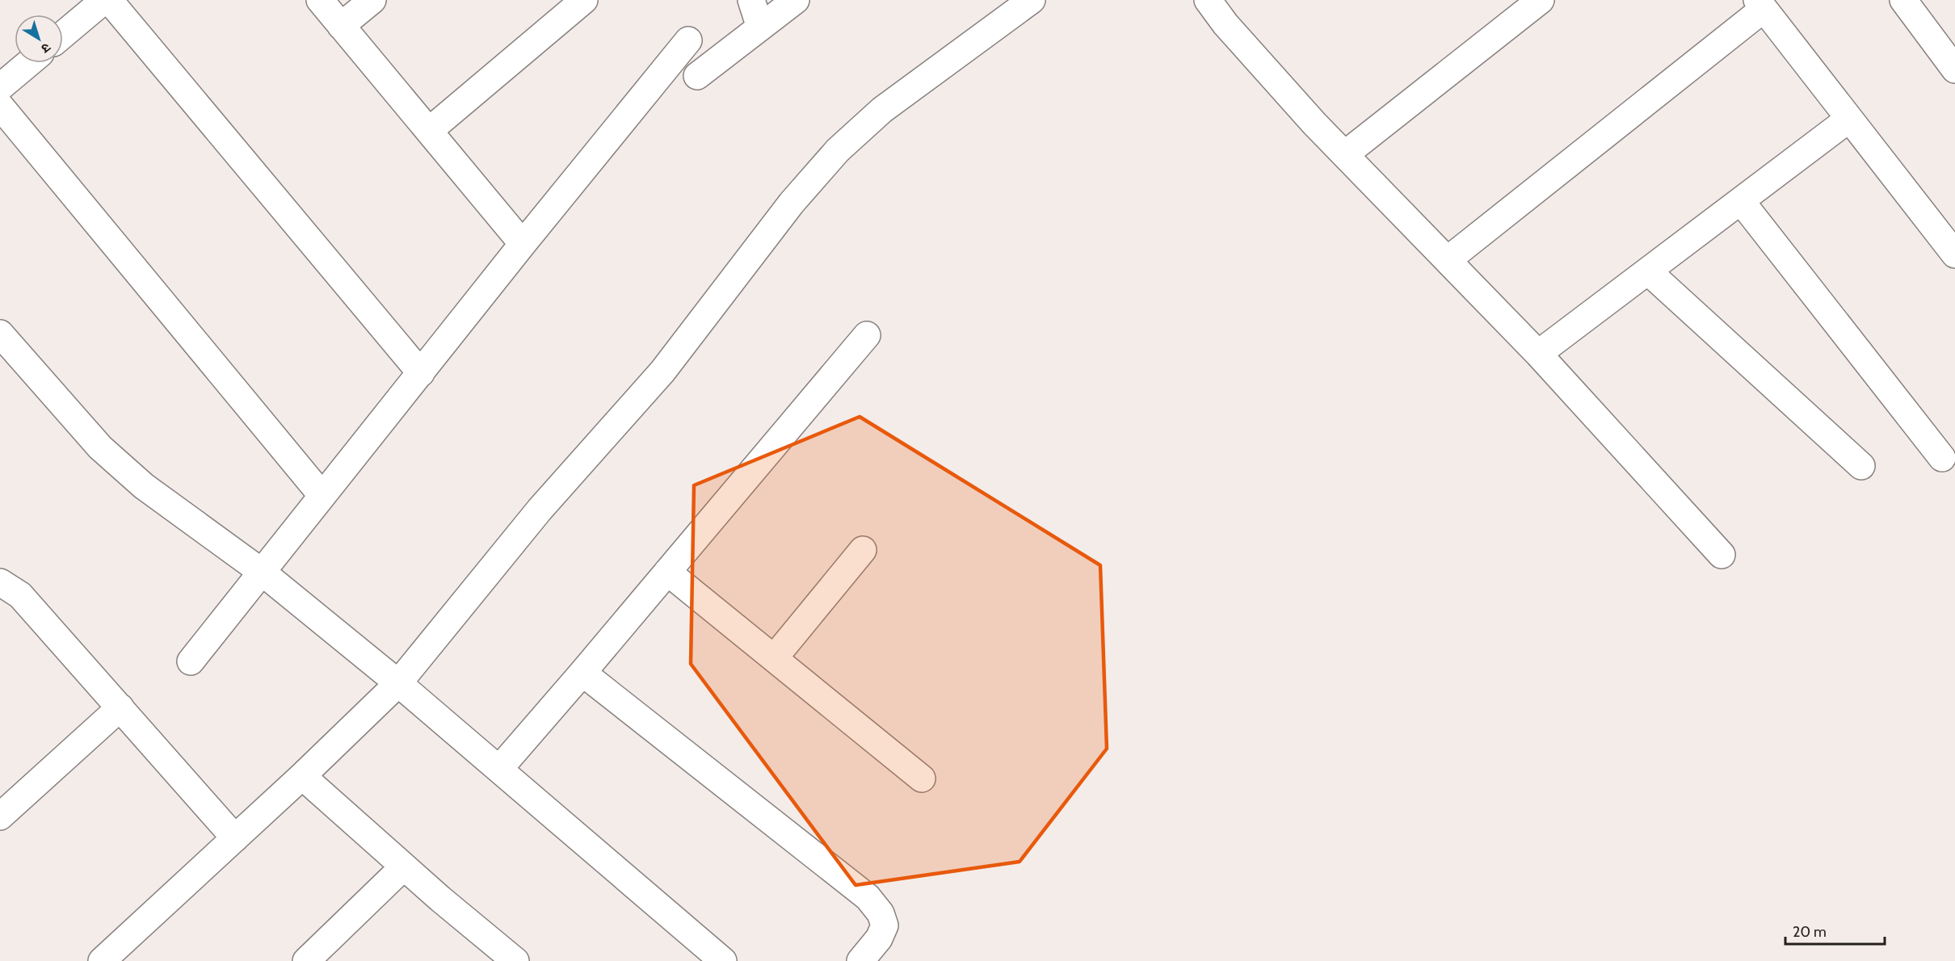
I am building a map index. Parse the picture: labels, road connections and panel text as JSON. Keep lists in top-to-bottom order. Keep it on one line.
{"scale_bar":"20 m","north":"bottom right"}
